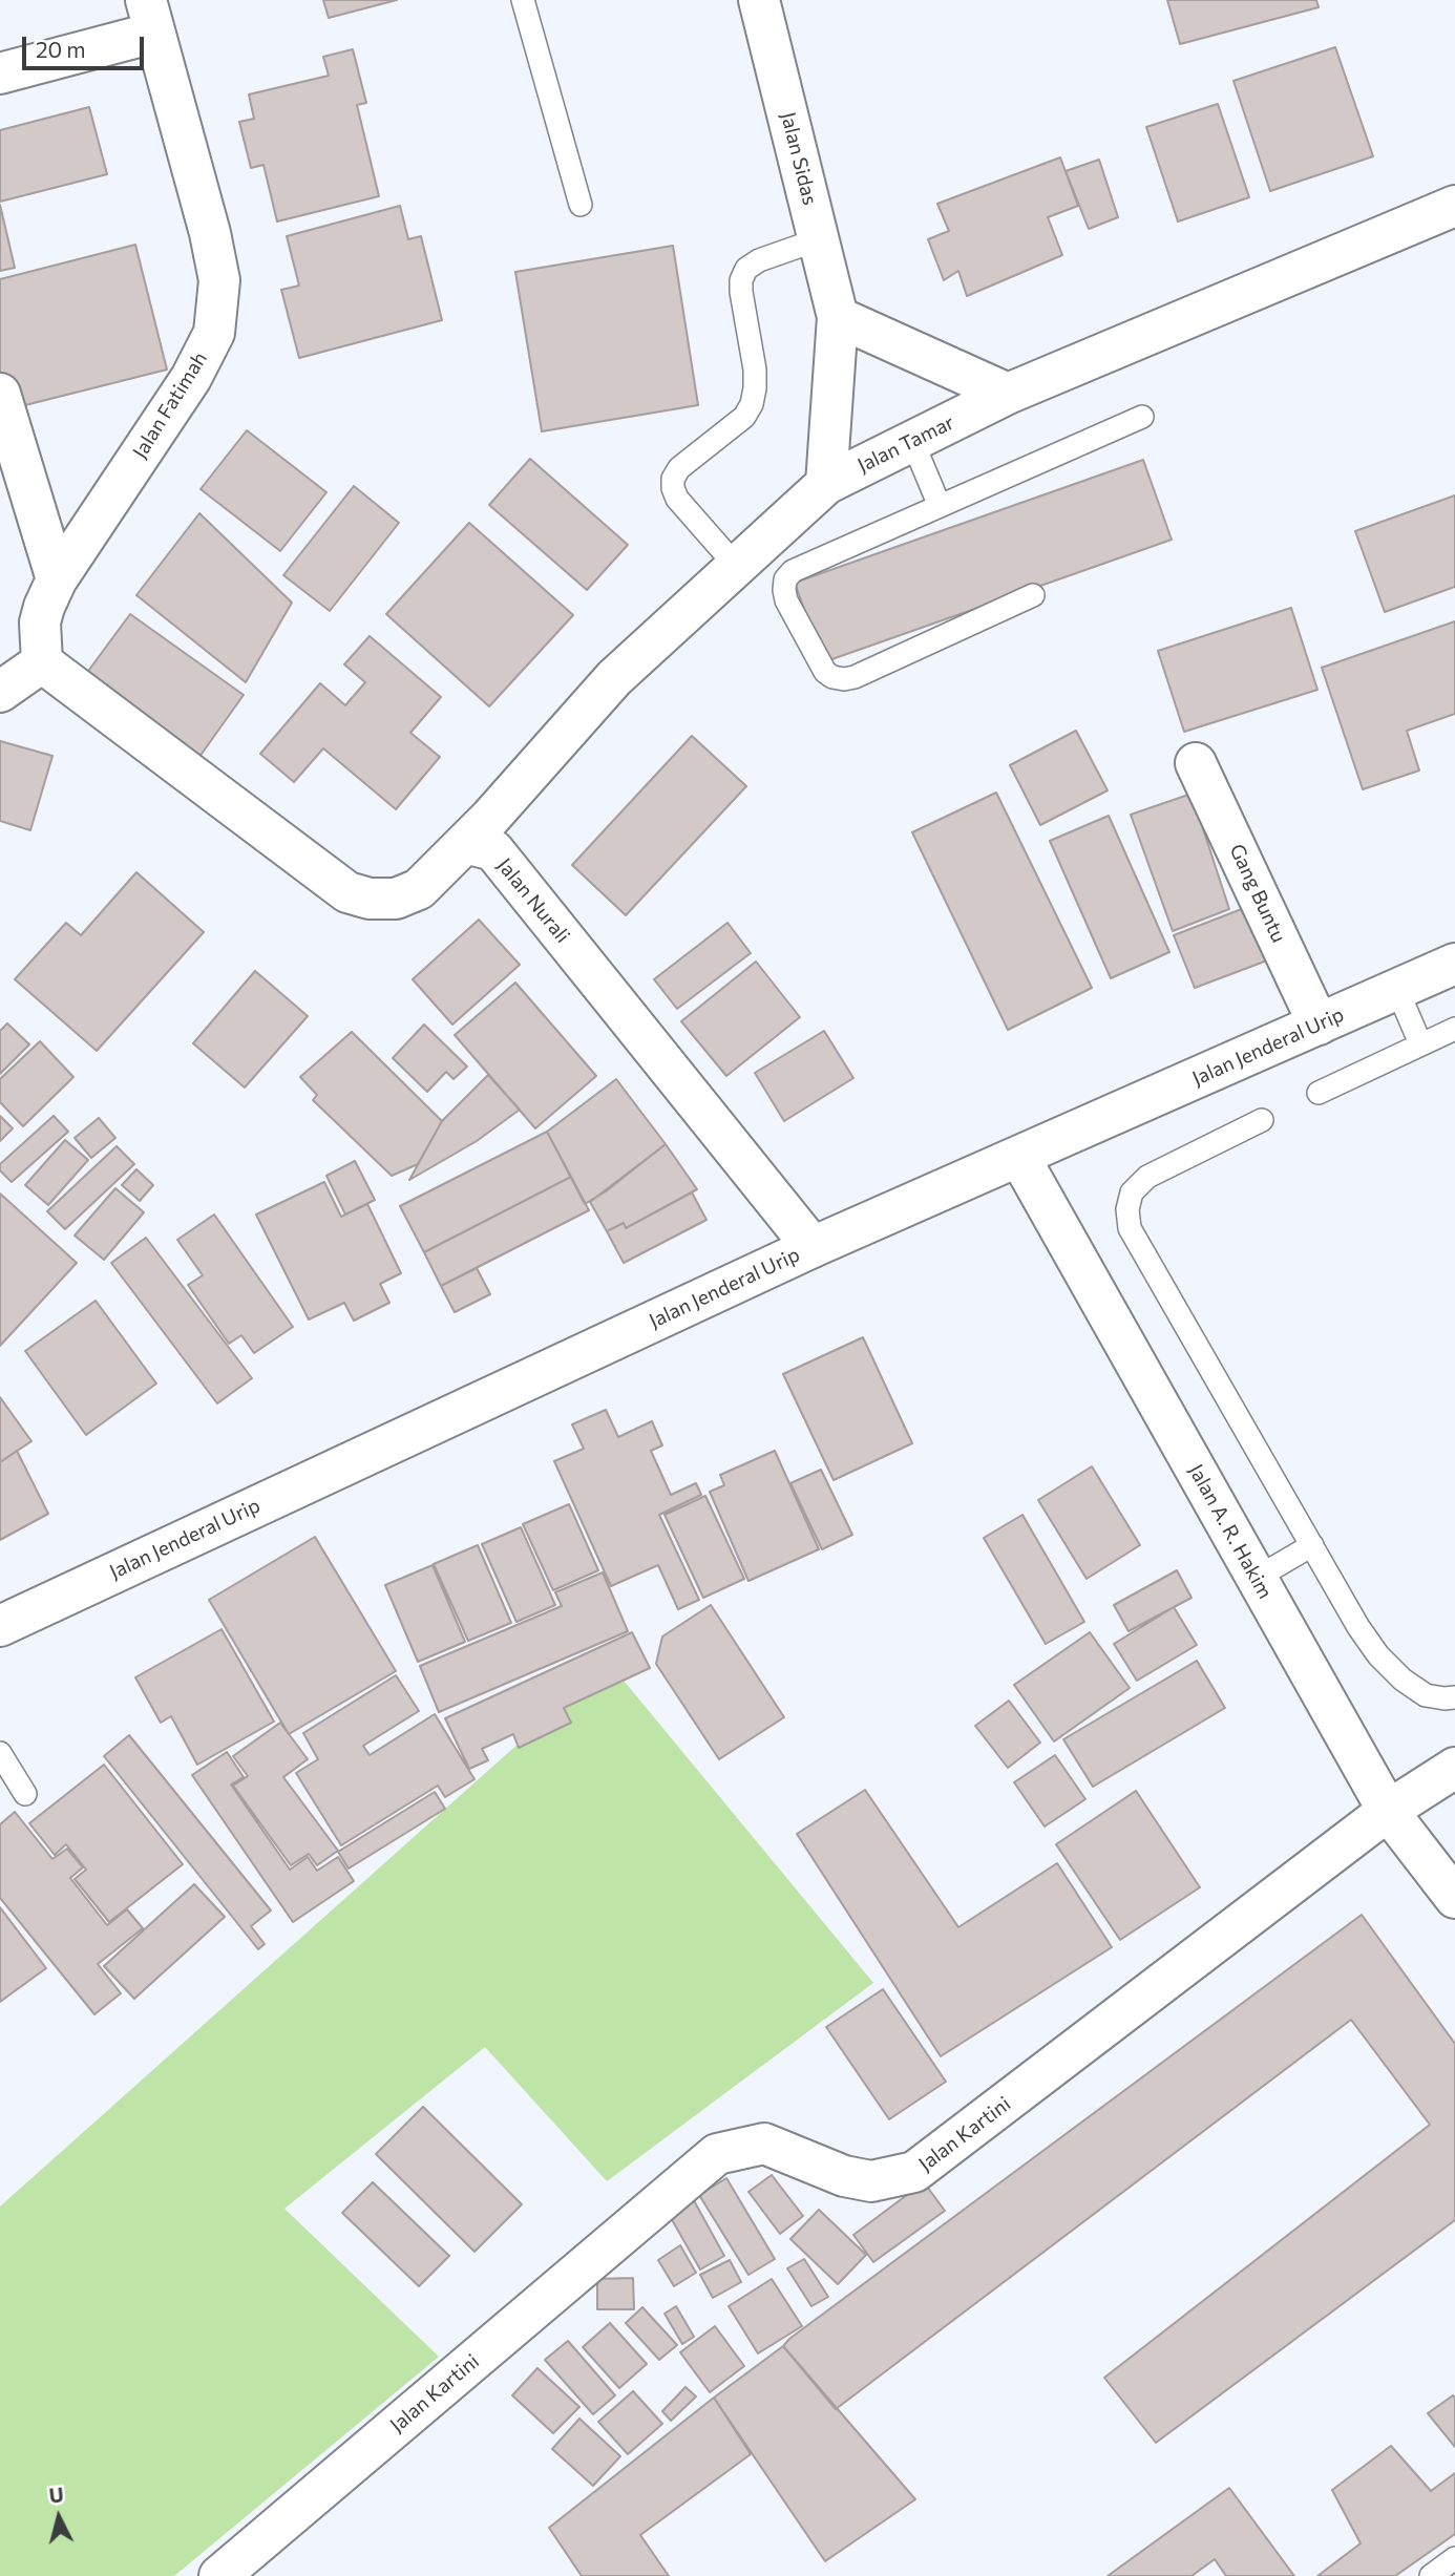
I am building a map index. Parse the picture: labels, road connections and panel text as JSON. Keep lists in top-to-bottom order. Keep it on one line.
{"streets":{"street":["Jalan Sidas","Jalan Fatimah","Jalan Tamar","Gang Buntu","Jalan Nurali","Jalan Jenderal Urip","Jalan A. R. Hakim","Jalan Kartini"]},"crossings":[["Jalan Sidas","Jalan Tamar"],["Jalan Tamar","Jalan Nurali"],["Gang Buntu","Jalan Jenderal Urip"],["Jalan Nurali","Jalan Jenderal Urip"],["Jalan Jenderal Urip","Jalan A. R. Hakim"],["Jalan A. R. Hakim","Jalan Kartini"]],"scale_bar":"20 m","north":"top"}
